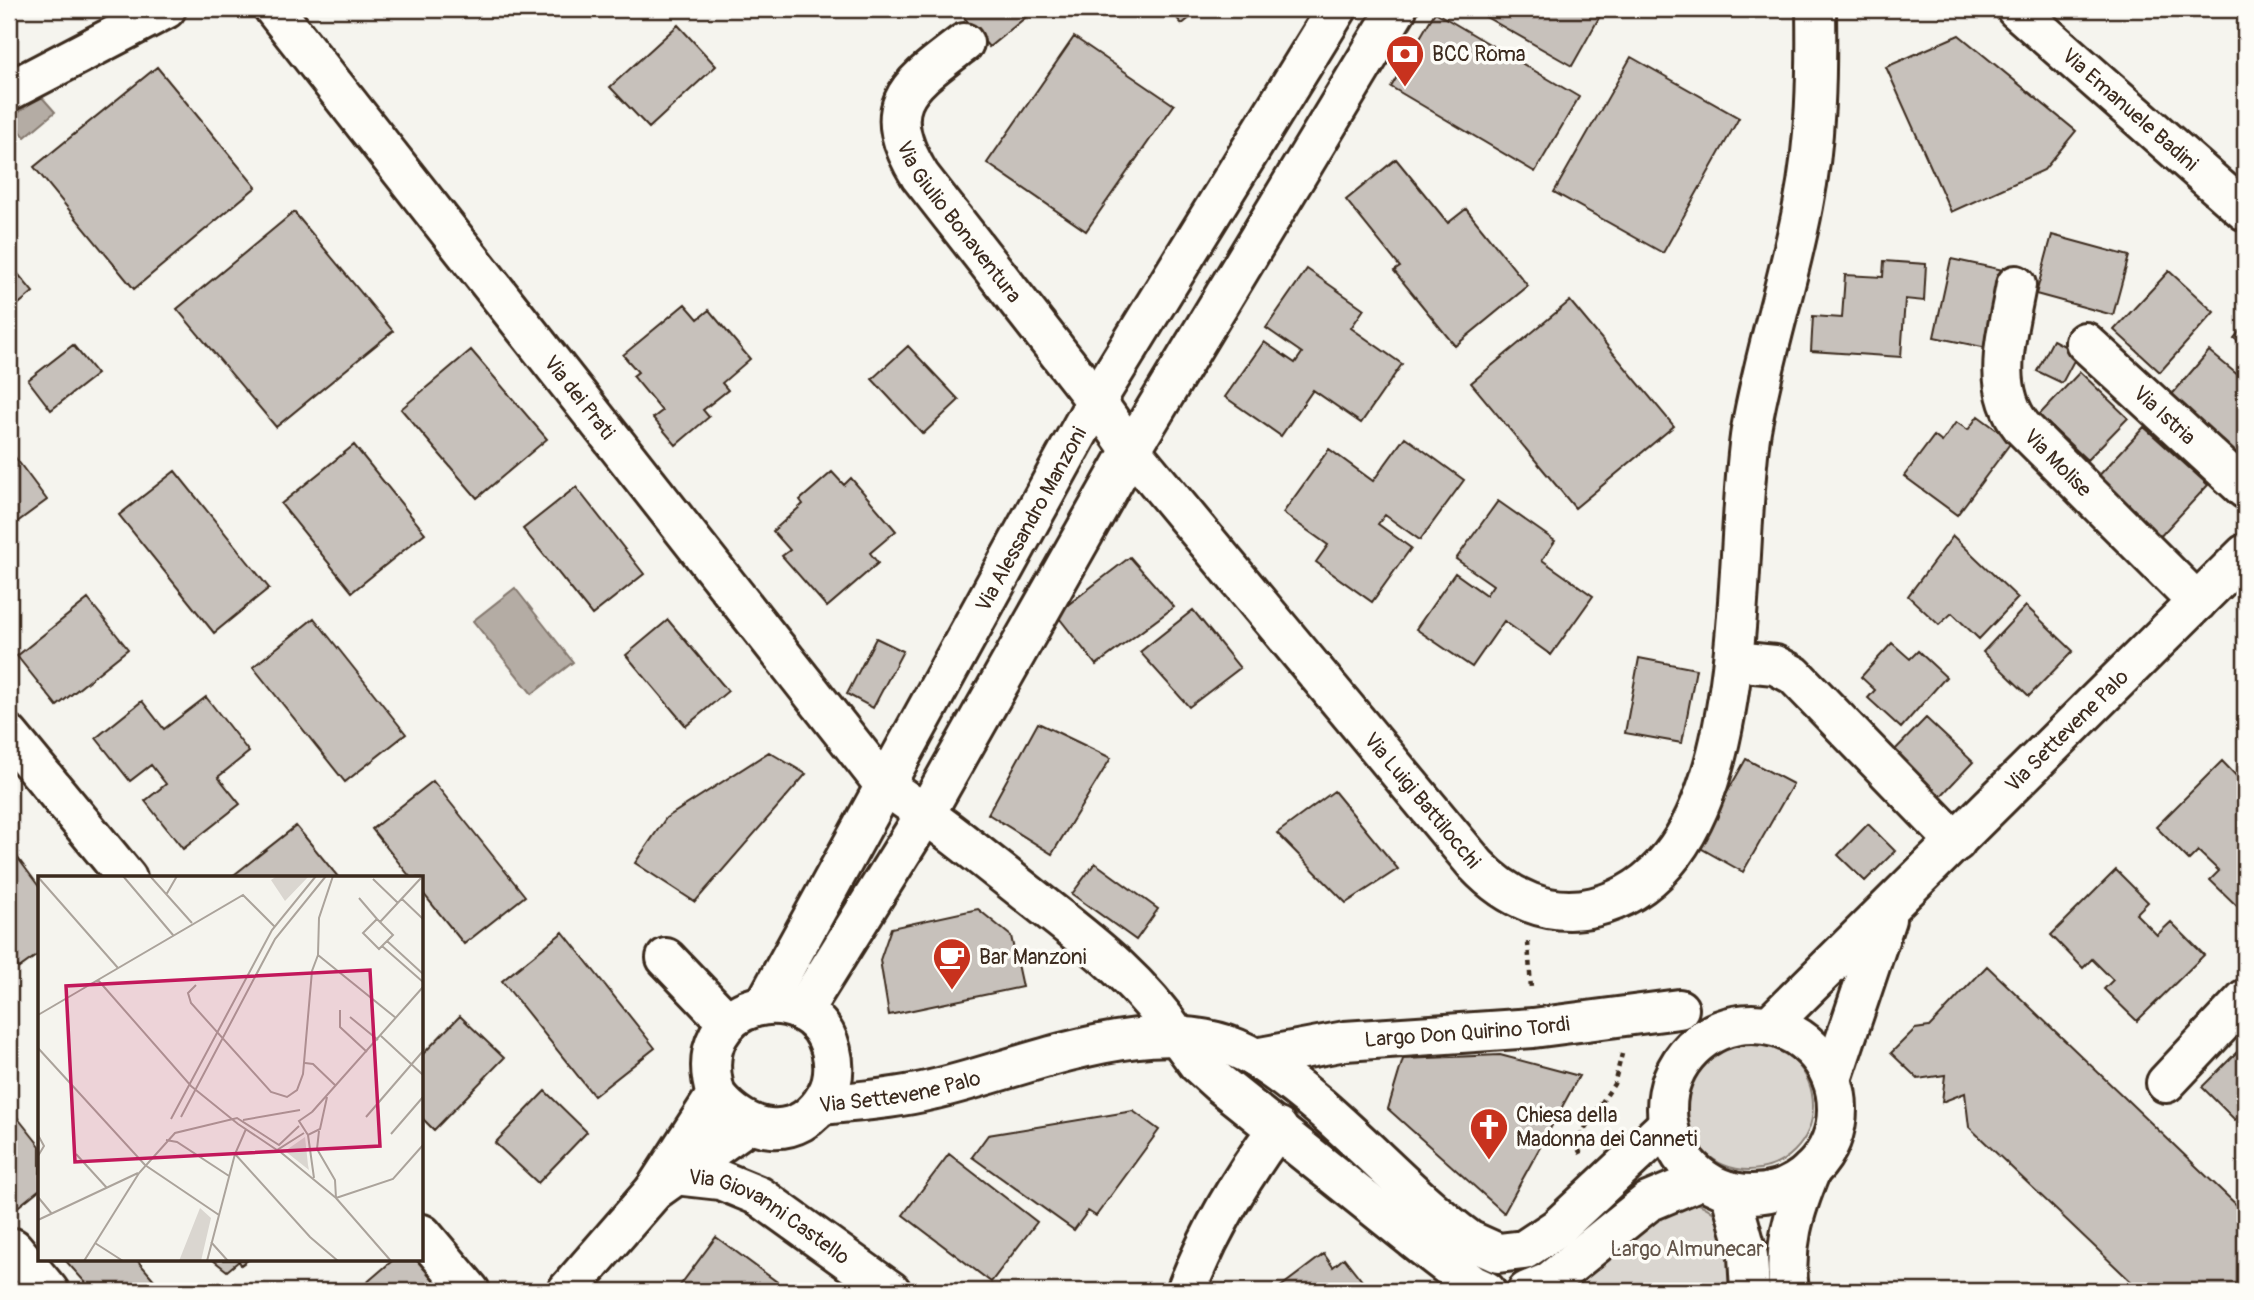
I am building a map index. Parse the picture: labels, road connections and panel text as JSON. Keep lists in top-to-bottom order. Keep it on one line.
{"streets":{"street":["Via Emanuele Badini","Via Giulio Bonaventura","Via dei Prati","Via Istria","Via Molise","Via Alessandro Manzoni","Via Settevene Palo","Via Luigi Battilocchi","Largo Don Quirino Tordi","Via Giovanni Castello"]},"crossings":[["Via Giulio Bonaventura","Via Alessandro Manzoni"],["Via Giulio Bonaventura","Via Luigi Battilocchi"],["Via dei Prati","Via Alessandro Manzoni"],["Via dei Prati","Via Settevene Palo"],["Via Molise","Via Settevene Palo"],["Via Alessandro Manzoni","Via Settevene Palo"],["Via Alessandro Manzoni","Via Luigi Battilocchi"],["Via Settevene Palo","Largo Don Quirino Tordi"]],"parks":["Largo Almunecar"],"places":{"bank":["BCC Roma"],"cafe":["Bar Manzoni"],"church":["Chiesa della Madonna dei Canneti"]}}
